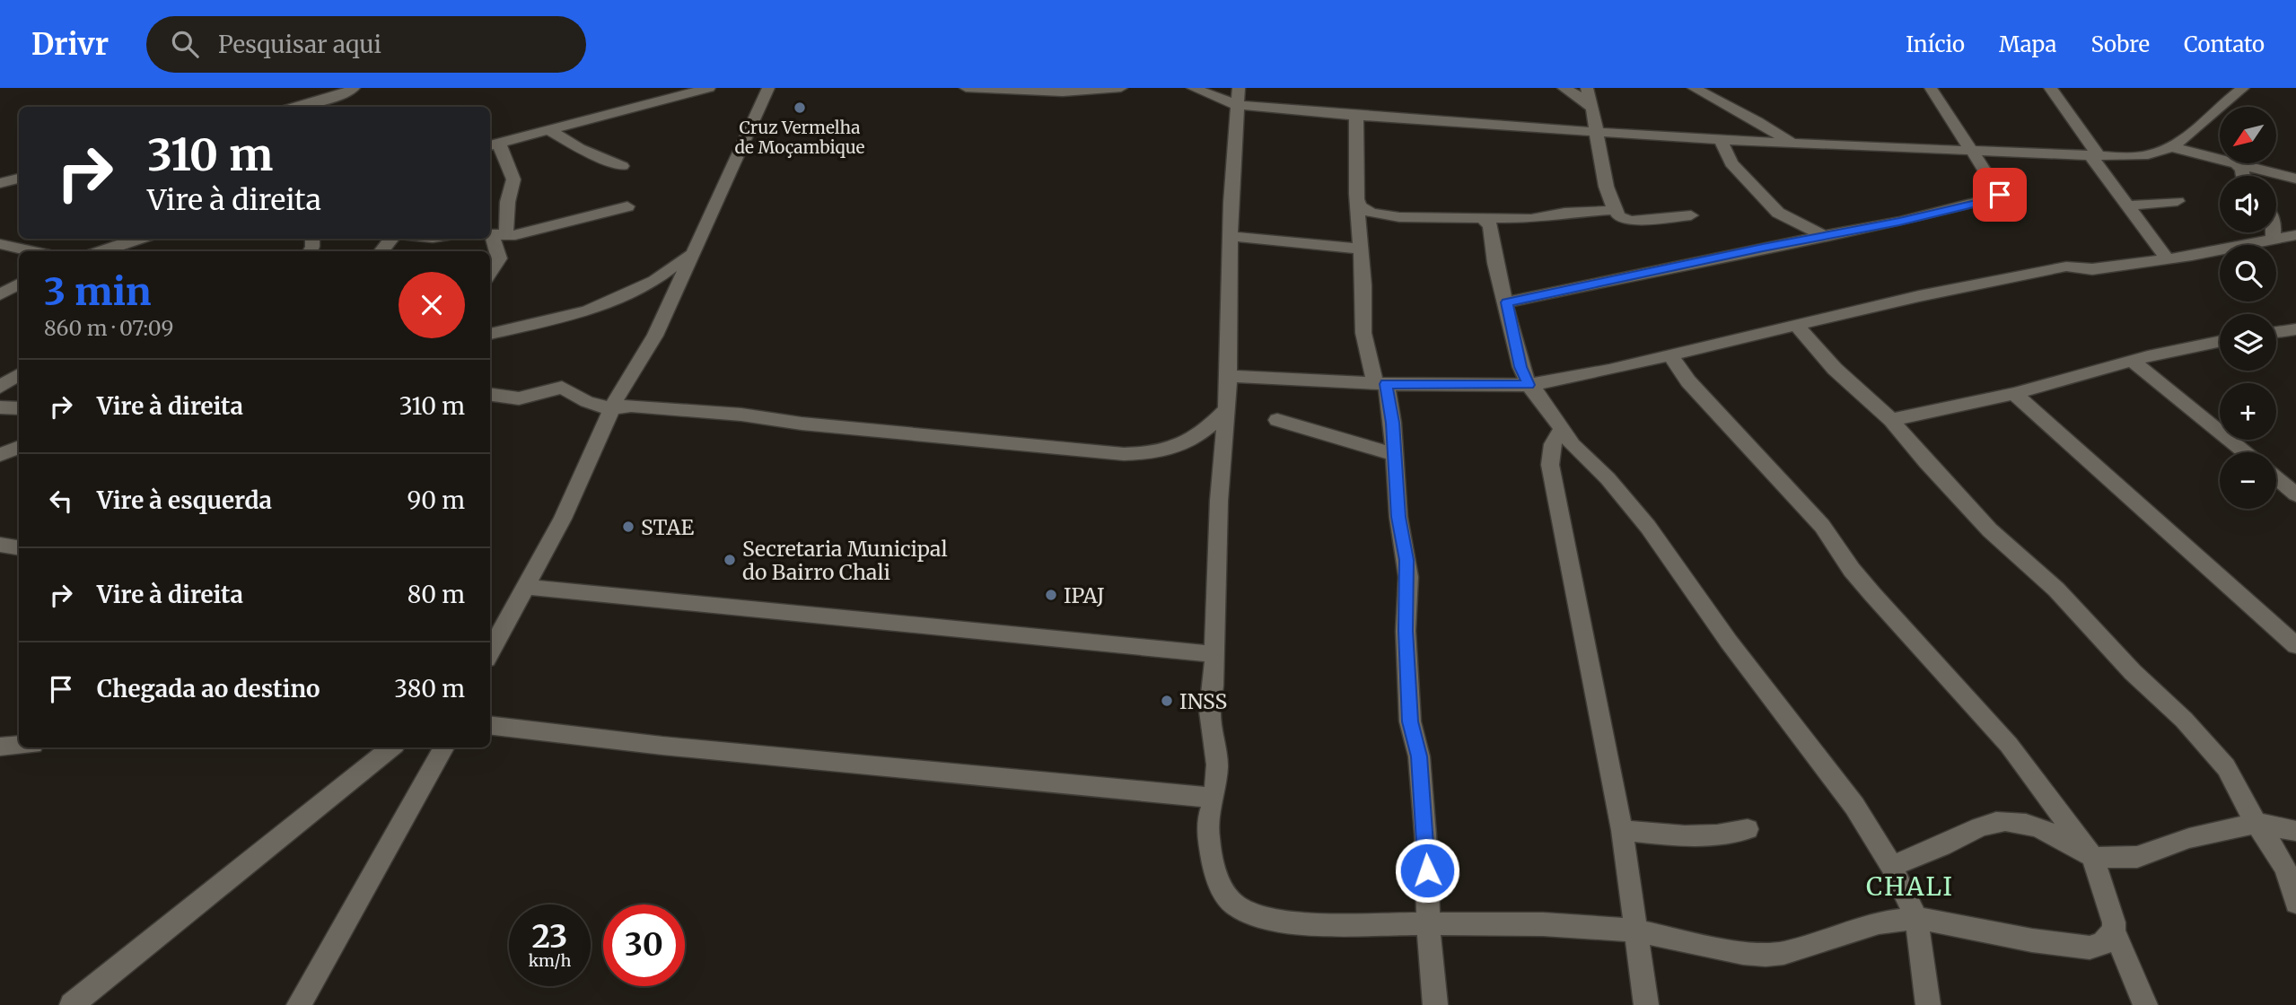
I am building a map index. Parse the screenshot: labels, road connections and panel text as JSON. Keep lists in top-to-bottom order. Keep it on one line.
{"districts":["CHALI"],"places":["Cruz Vermelha de Moçambique","STAE","Secretaria Municipal do Bairro Chali","IPAJ","INSS"],"north":"bottom left","page":{"header":"Drivr","search":"Pesquisar aqui","nav":["Início","Mapa","Sobre","Contato"],"map_buttons":["+","−"],"turn":["310 m","Vire à direita"],"heading":["3 min","860 m · 07:09"],"list":[{"name":"Vire à direita","value":"310 m"},{"name":"Vire à esquerda","value":"90 m"},{"name":"Vire à direita","value":"80 m"},{"name":"Chegada ao destino","value":"380 m"}],"speed":"23 km/h","limit":"30"}}
